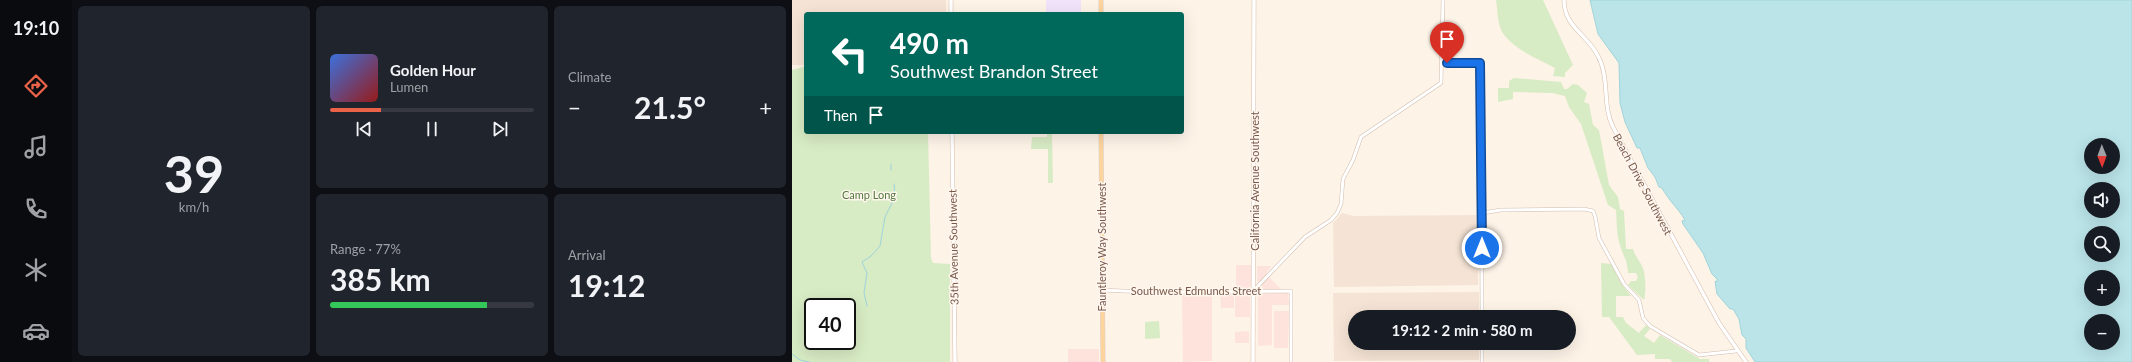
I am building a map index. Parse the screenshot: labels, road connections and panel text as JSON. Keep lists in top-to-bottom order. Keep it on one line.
{"streets":{"main road":["California Avenue Southwest","Beach Drive Southwest","35th Avenue Southwest","Fauntleroy Way Southwest"],"street":["Southwest Edmunds Street"]},"crossings":[["California Avenue Southwest","Southwest Edmunds Street"],["Fauntleroy Way Southwest","Southwest Edmunds Street"]],"parks":["Camp Long"],"north":"bottom","page":{"tabs":"19:10","tile":[["39","km/h"],"Climate",["Range · 77%","385 km"],["Arrival","19:12"]],"turn":["490 m","Southwest Brandon Street"],"song":["Golden Hour","Lumen"],"heat":["−","21.5°","+"],"then":"Then","map_buttons":["+","−"],"limit":"40","trip":"19:12 · 2 min · 580 m"}}
